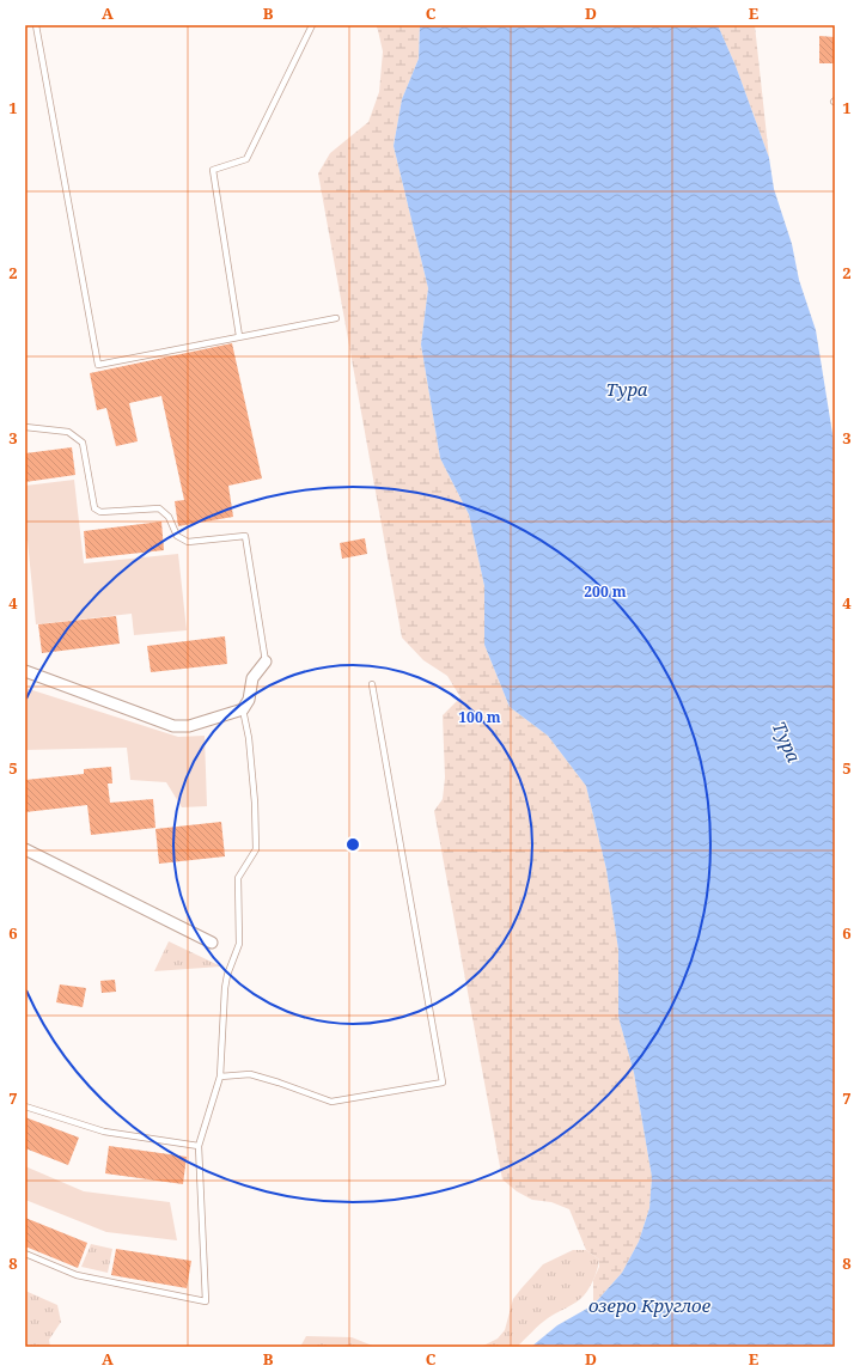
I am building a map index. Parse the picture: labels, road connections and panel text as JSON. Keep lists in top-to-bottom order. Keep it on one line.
{"water":["Тура","озеро Круглое"],"grid":{"columns":["A","B","C","D","E"],"rows":["1","2","3","4","5","6","7","8"]},"rings":["200 m","100 m"]}
